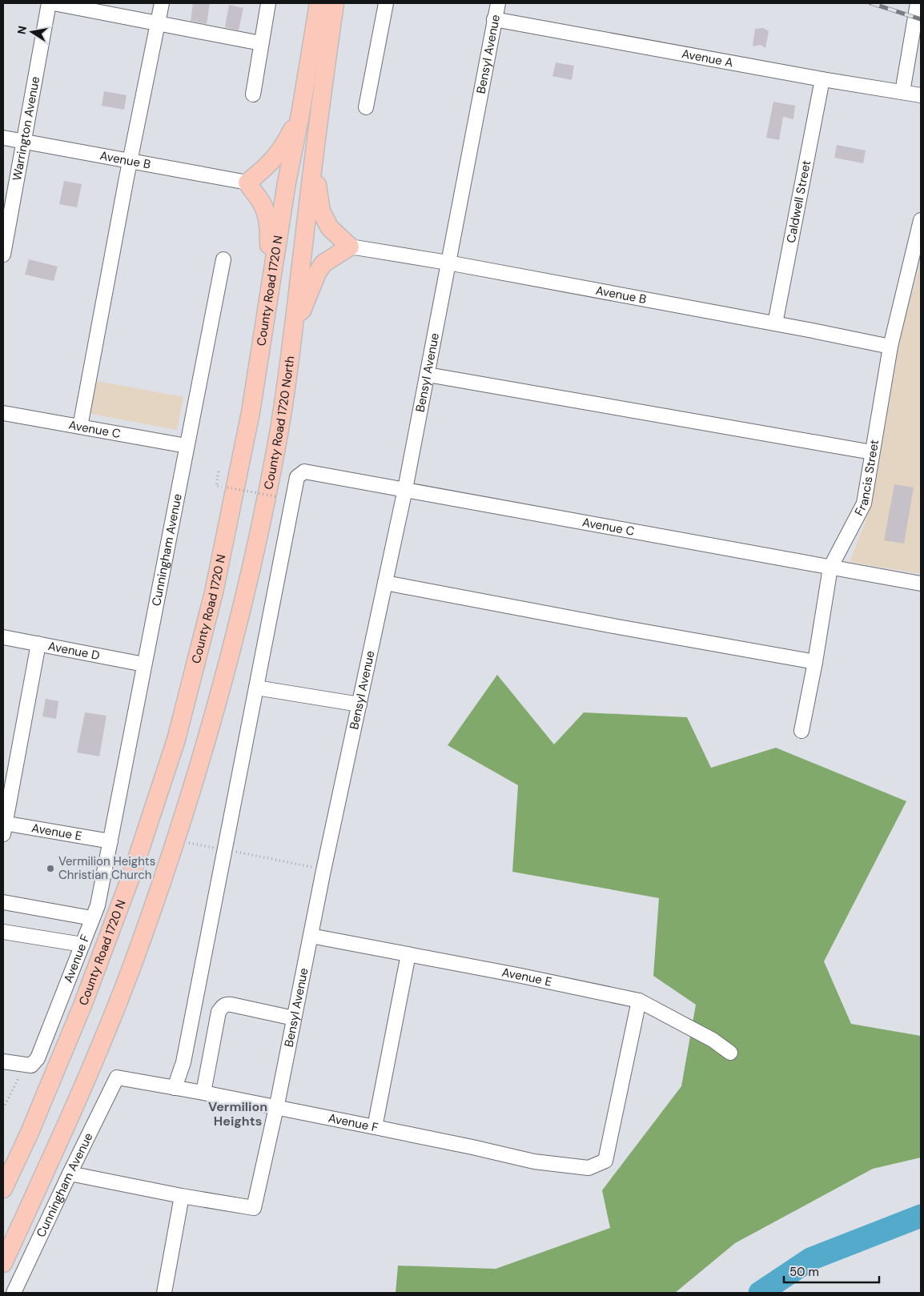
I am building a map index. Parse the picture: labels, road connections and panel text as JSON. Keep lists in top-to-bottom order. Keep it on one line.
{"streets":{"main road":["County Road 1720 N","County Road 1720 North"],"street":["Bensyl Avenue","Avenue A","Warrington Avenue","Avenue B","Caldwell Street","Avenue C","Francis Street","Cunningham Avenue","Avenue D","Avenue E","Avenue F"]},"crossings":[["Bensyl Avenue","Avenue A"],["Bensyl Avenue","Avenue B"],["Bensyl Avenue","Avenue C"],["Bensyl Avenue","Avenue E"],["Bensyl Avenue","Avenue F"],["Avenue A","Caldwell Street"],["Warrington Avenue","Avenue B"],["Avenue B","Caldwell Street"],["Avenue B","Francis Street"],["Avenue C","Francis Street"],["Avenue C","Cunningham Avenue"],["Cunningham Avenue","Avenue D"],["Cunningham Avenue","Avenue E"],["Cunningham Avenue","Avenue F"],["Avenue E","Avenue F"]],"districts":["Vermilion Heights"],"places":["Vermilion Heights Christian Church"],"scale_bar":"50 m","north":"left"}
